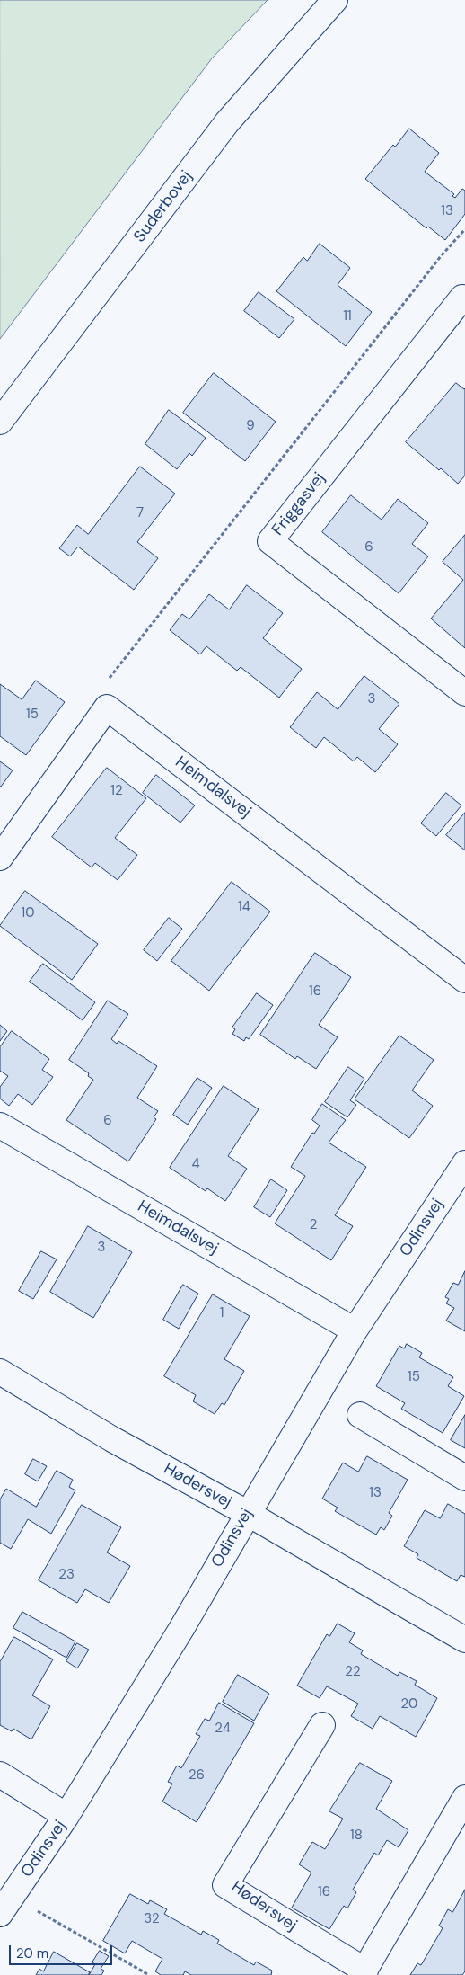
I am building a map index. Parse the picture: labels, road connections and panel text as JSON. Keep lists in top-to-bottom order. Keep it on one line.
{"streets":{"street":["Suderbovej","Friggasvej","Heimdalsvej","Odinsvej","Hødersvej"]},"crossings":[["Heimdalsvej","Odinsvej"],["Odinsvej","Hødersvej"]],"house_numbers":["13","11","9","7","6","3","15","12","14","10","16","6","4","2","3","1","15","13","23","22","20","24","26","18","16","32"],"scale_bar":"20 m"}
